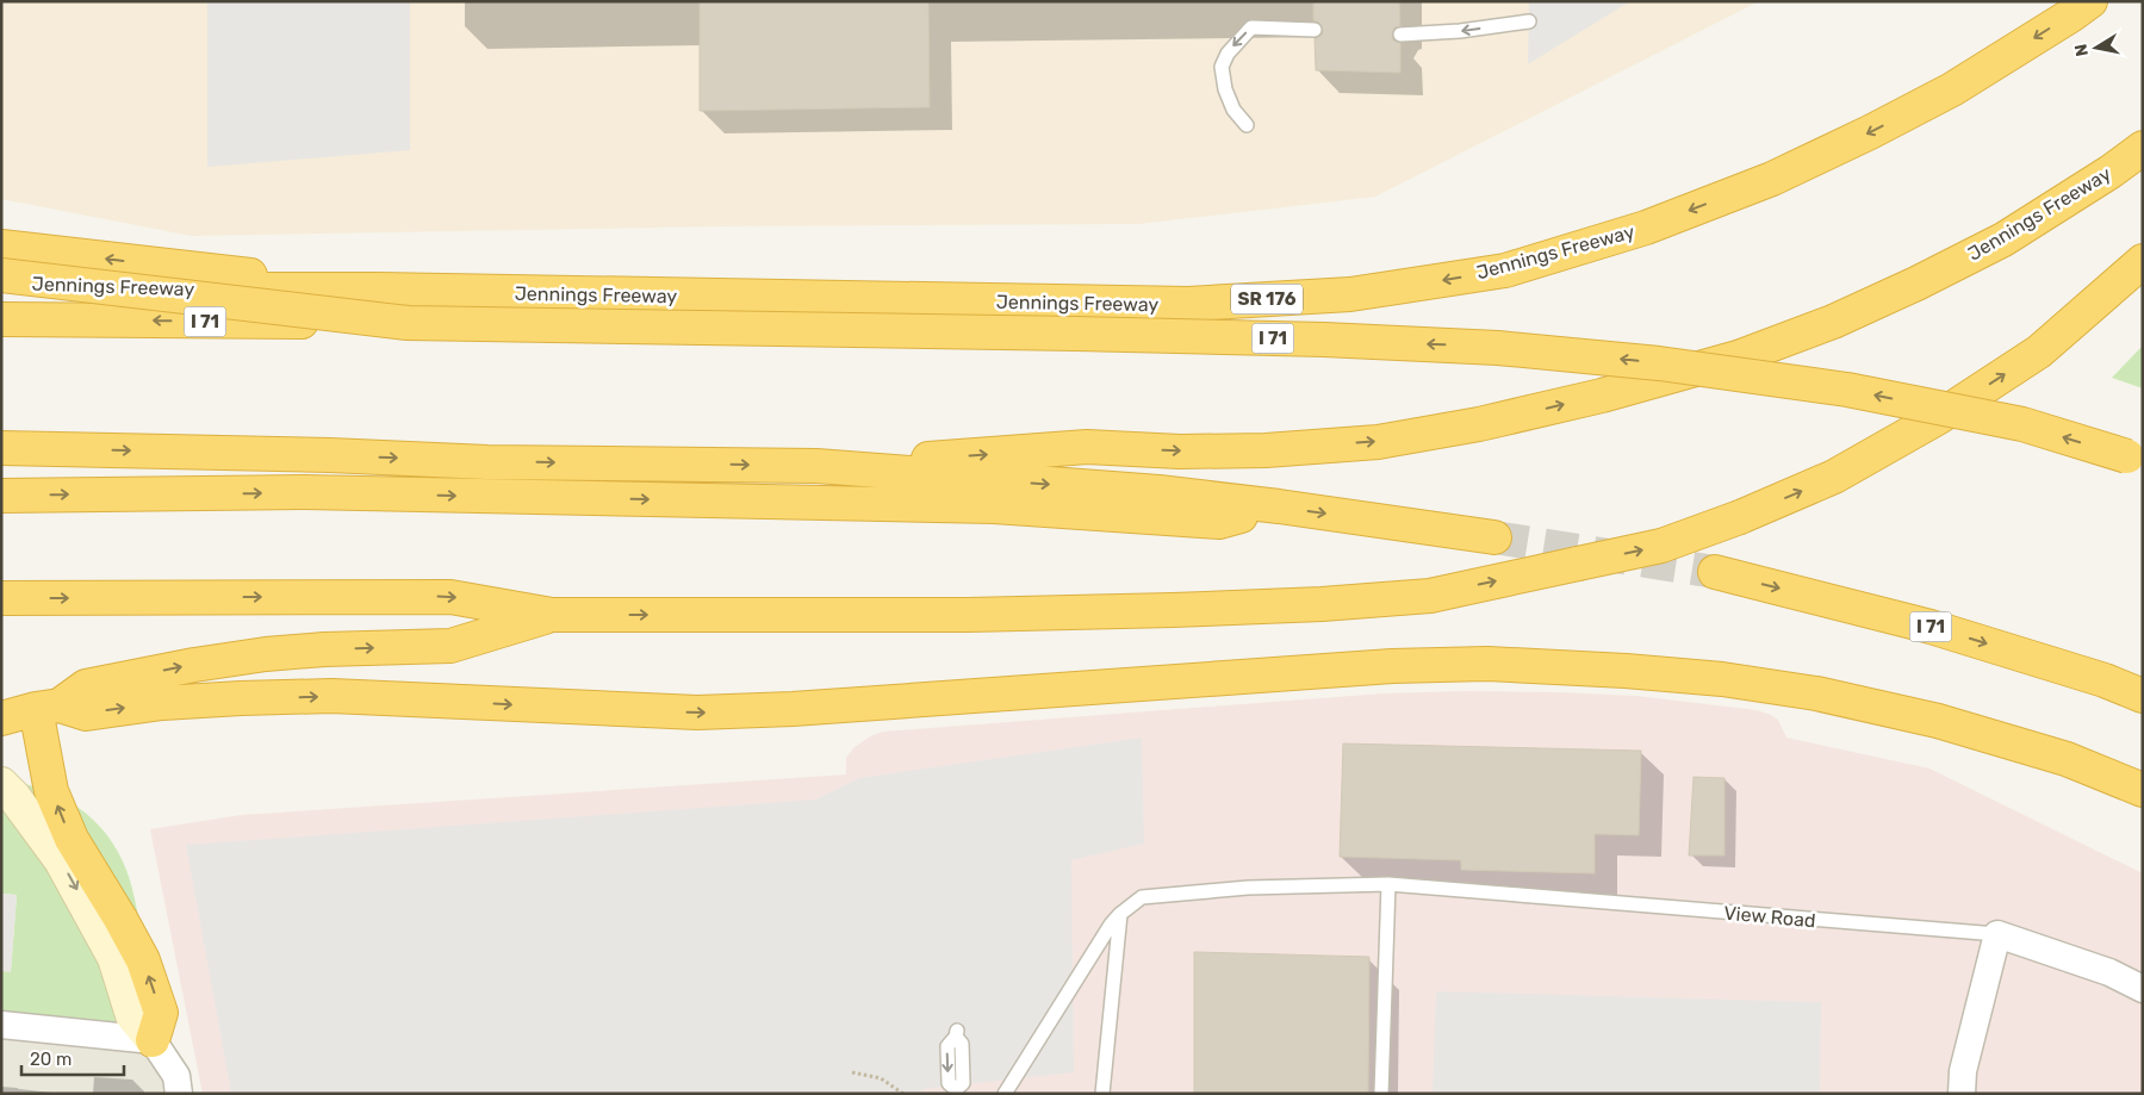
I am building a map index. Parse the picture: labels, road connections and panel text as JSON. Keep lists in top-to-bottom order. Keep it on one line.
{"streets":{"highway":["Jennings Freeway","SR 176","I 71"],"street":["View Road"]},"scale_bar":"20 m","north":"left"}
